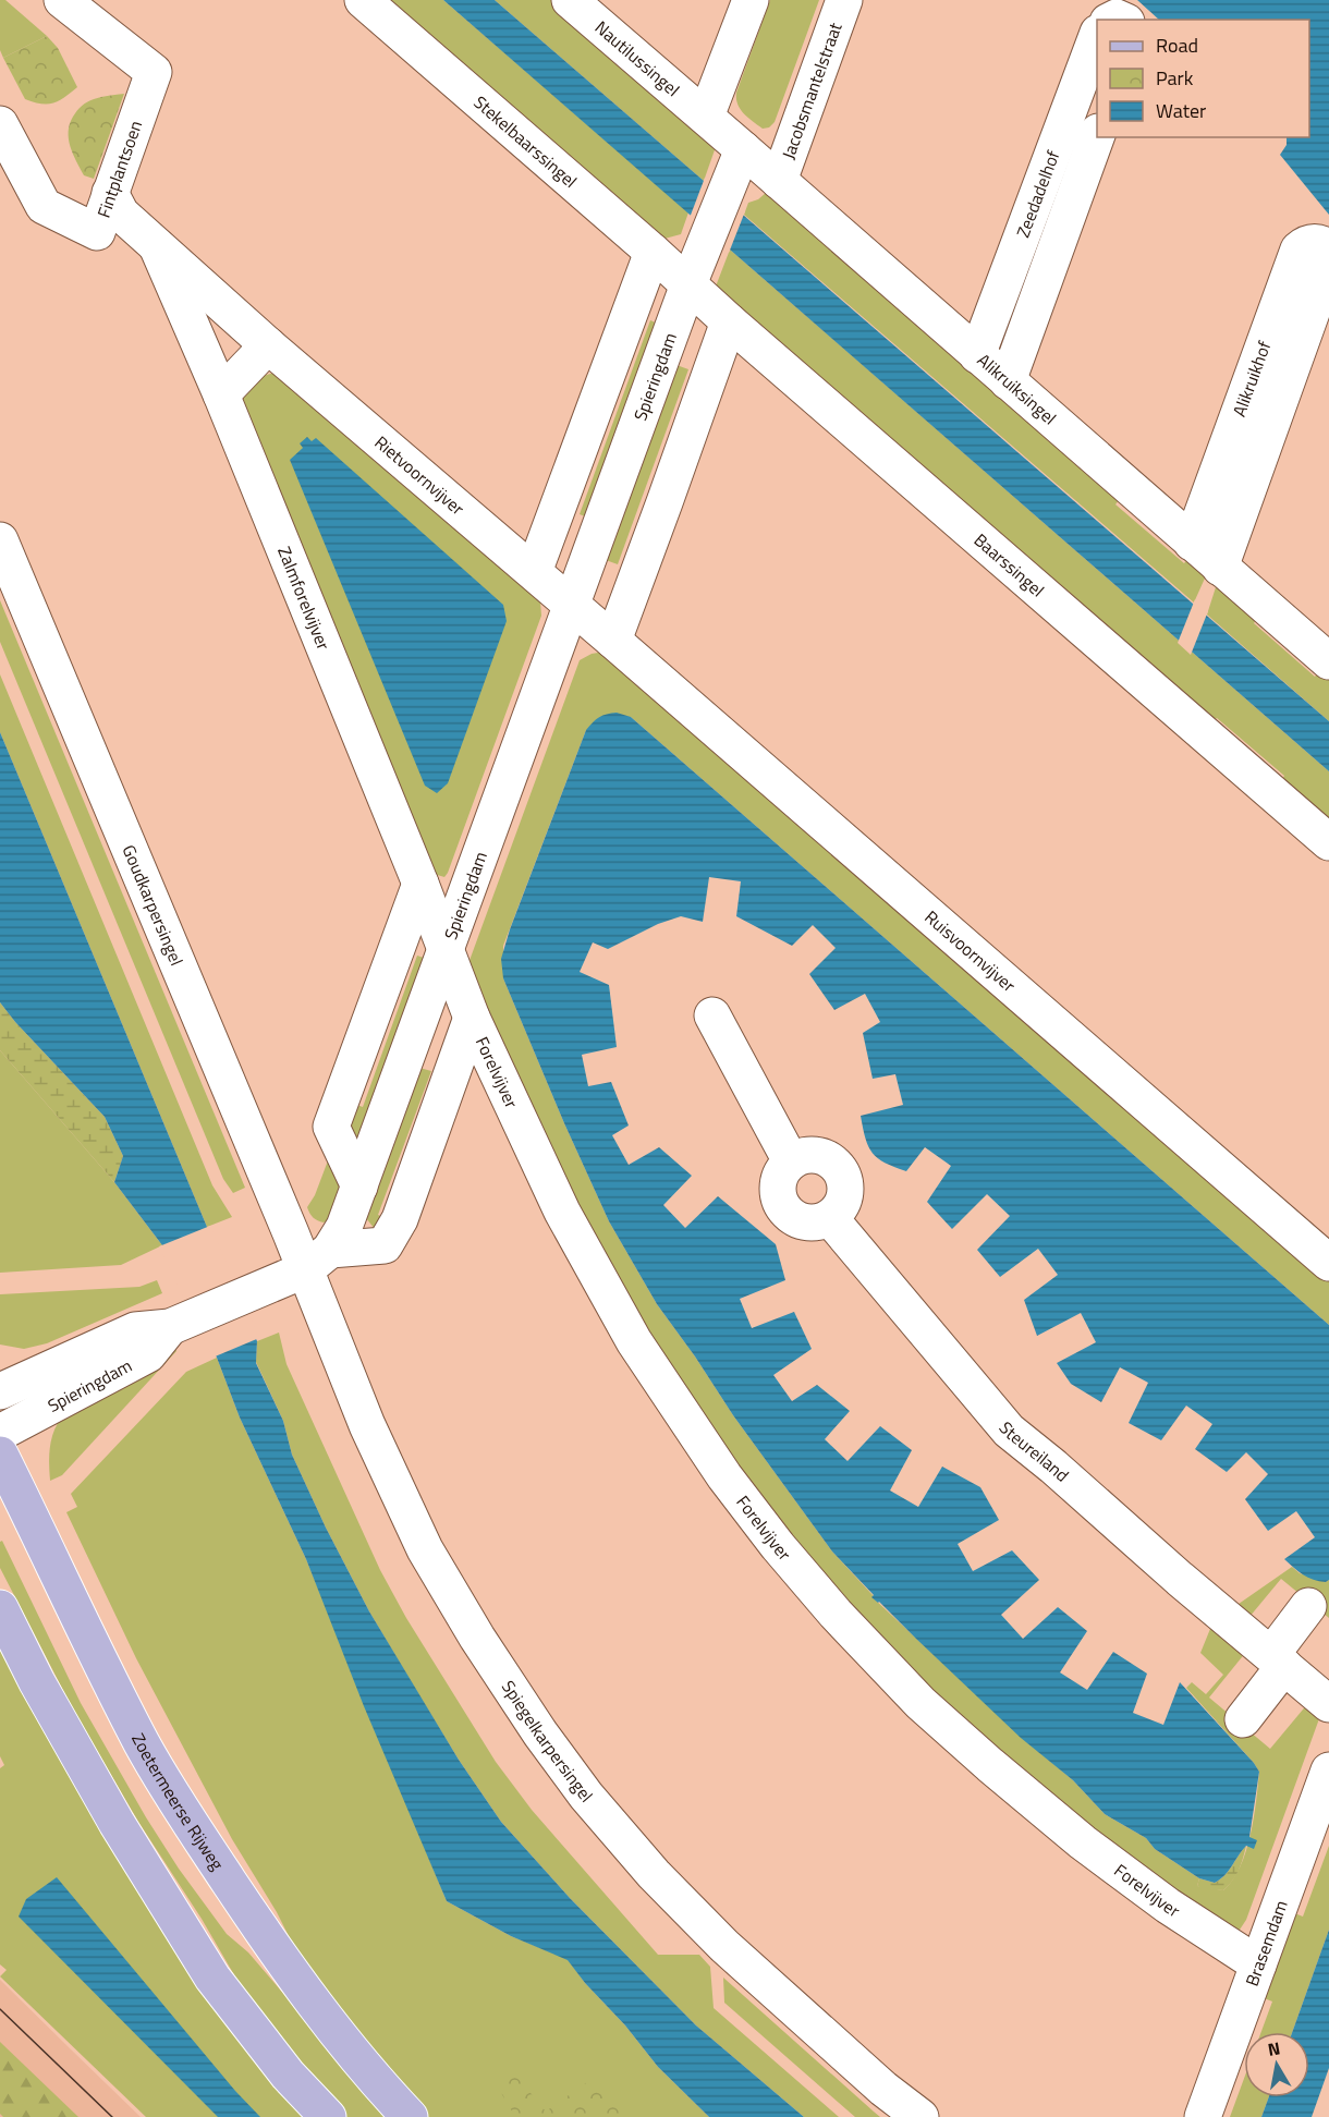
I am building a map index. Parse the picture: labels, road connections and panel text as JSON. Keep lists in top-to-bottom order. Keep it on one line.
{"streets":{"main road":["Zoetermeerse Rijweg"],"street":["Nautilussingel","Jacobsmantelstraat","Stekelbaarssingel","Fintplantsoen","Zeedadelhof","Spieringdam","Alikruikhof","Alikruiksingel","Rietvoornvijver","Baarssingel","Zalmforelvijver","Goudkarpersingel","Ruisvoornvijver","Forelvijver","Steureiland","Spiegelkarpersingel","Brasemdam"]},"crossings":[["Nautilussingel","Alikruiksingel"],["Jacobsmantelstraat","Alikruiksingel"],["Stekelbaarssingel","Spieringdam"],["Stekelbaarssingel","Baarssingel"],["Fintplantsoen","Rietvoornvijver"],["Zeedadelhof","Alikruiksingel"],["Spieringdam","Alikruiksingel"],["Spieringdam","Rietvoornvijver"],["Spieringdam","Baarssingel"],["Spieringdam","Zalmforelvijver"],["Spieringdam","Goudkarpersingel"],["Spieringdam","Forelvijver"],["Spieringdam","Spiegelkarpersingel"],["Alikruikhof","Alikruiksingel"],["Rietvoornvijver","Zalmforelvijver"],["Zalmforelvijver","Forelvijver"],["Goudkarpersingel","Spiegelkarpersingel"],["Forelvijver","Brasemdam"]],"legend":["Road","Park","Water"],"north":"top"}
